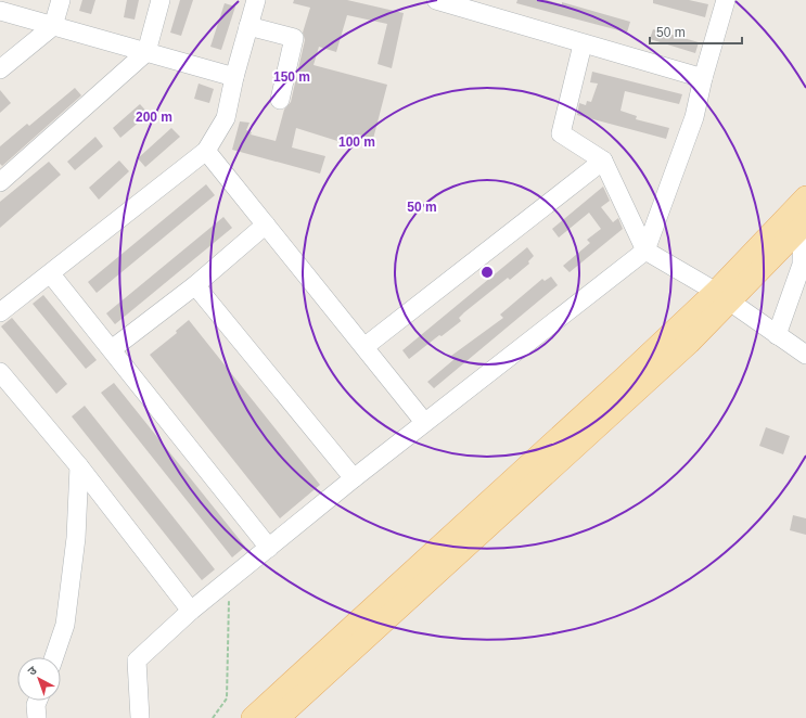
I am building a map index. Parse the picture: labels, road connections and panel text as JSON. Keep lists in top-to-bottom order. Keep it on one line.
{"scale_bar":"50 m","north":"top left","rings":["150 m","200 m","100 m","50 m"]}
